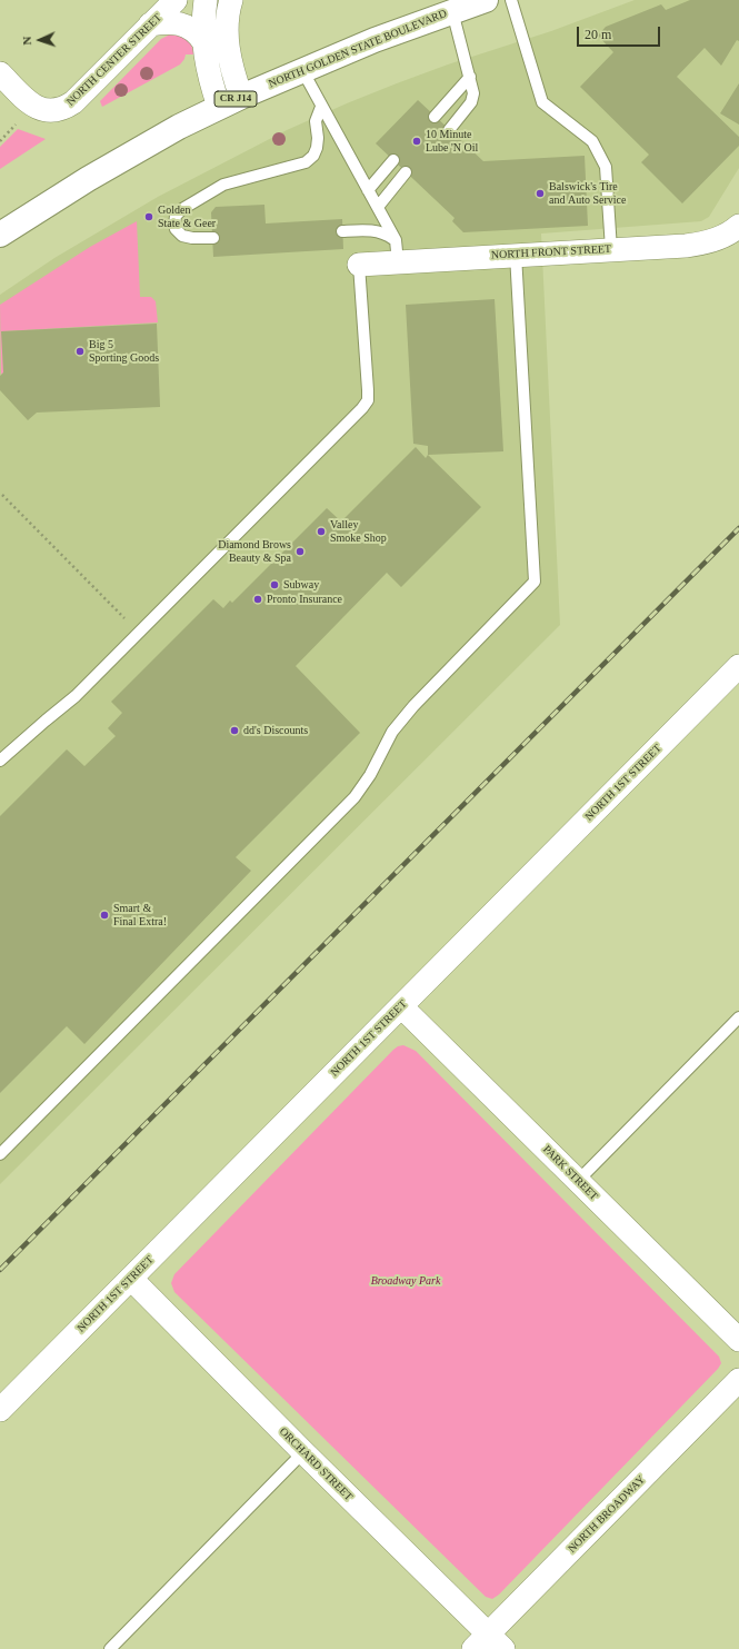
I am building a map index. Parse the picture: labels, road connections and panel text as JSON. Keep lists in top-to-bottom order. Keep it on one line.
{"streets":{"main road":["NORTH GOLDEN STATE BOULEVARD","CR J14"],"street":["NORTH CENTER STREET","NORTH FRONT STREET","NORTH 1ST STREET","PARK STREET","ORCHARD STREET","NORTH BROADWAY"]},"crossings":[["NORTH 1ST STREET","PARK STREET"],["NORTH 1ST STREET","ORCHARD STREET"],["ORCHARD STREET","NORTH BROADWAY"]],"parks":["Broadway Park"],"places":["10 Minute Lube 'N Oil","Balswick's Tire and Auto Service","Golden State & Geer","Big 5 Sporting Goods","Valley Smoke Shop","Diamond Brows Beauty & Spa","Subway","Pronto Insurance","dd's Discounts","Smart & Final Extra!"],"scale_bar":"20 m","north":"left"}
